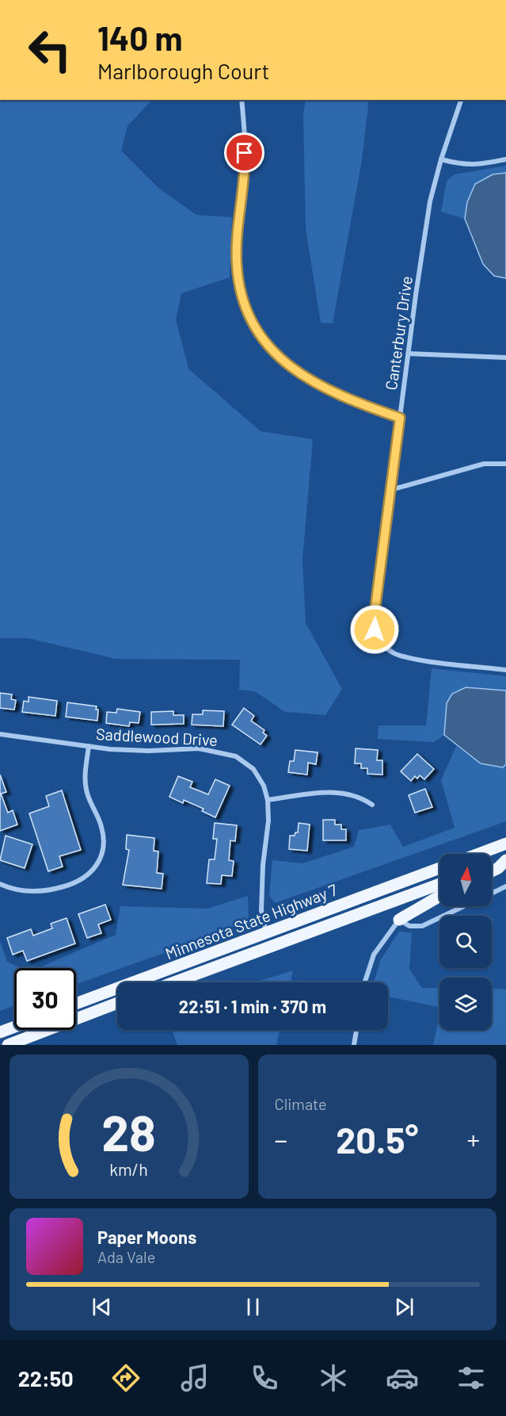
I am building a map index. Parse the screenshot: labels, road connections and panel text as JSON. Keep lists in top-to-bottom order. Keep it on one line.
{"streets":{"main road":["Minnesota State Highway 7"],"street":["Canterbury Drive","Saddlewood Drive"]},"crossings":[["Saddlewood Drive","Minnesota State Highway 7"]],"north":"top","page":{"turn":["140 m","Marlborough Court"],"limit":"30","trip":"22:51 · 1 min · 370 m","tile":"Climate","heat":["−","20.5°","+"],"song":["Paper Moons","Ada Vale"],"tabs":"22:50","gauge":["28","km/h"]}}
